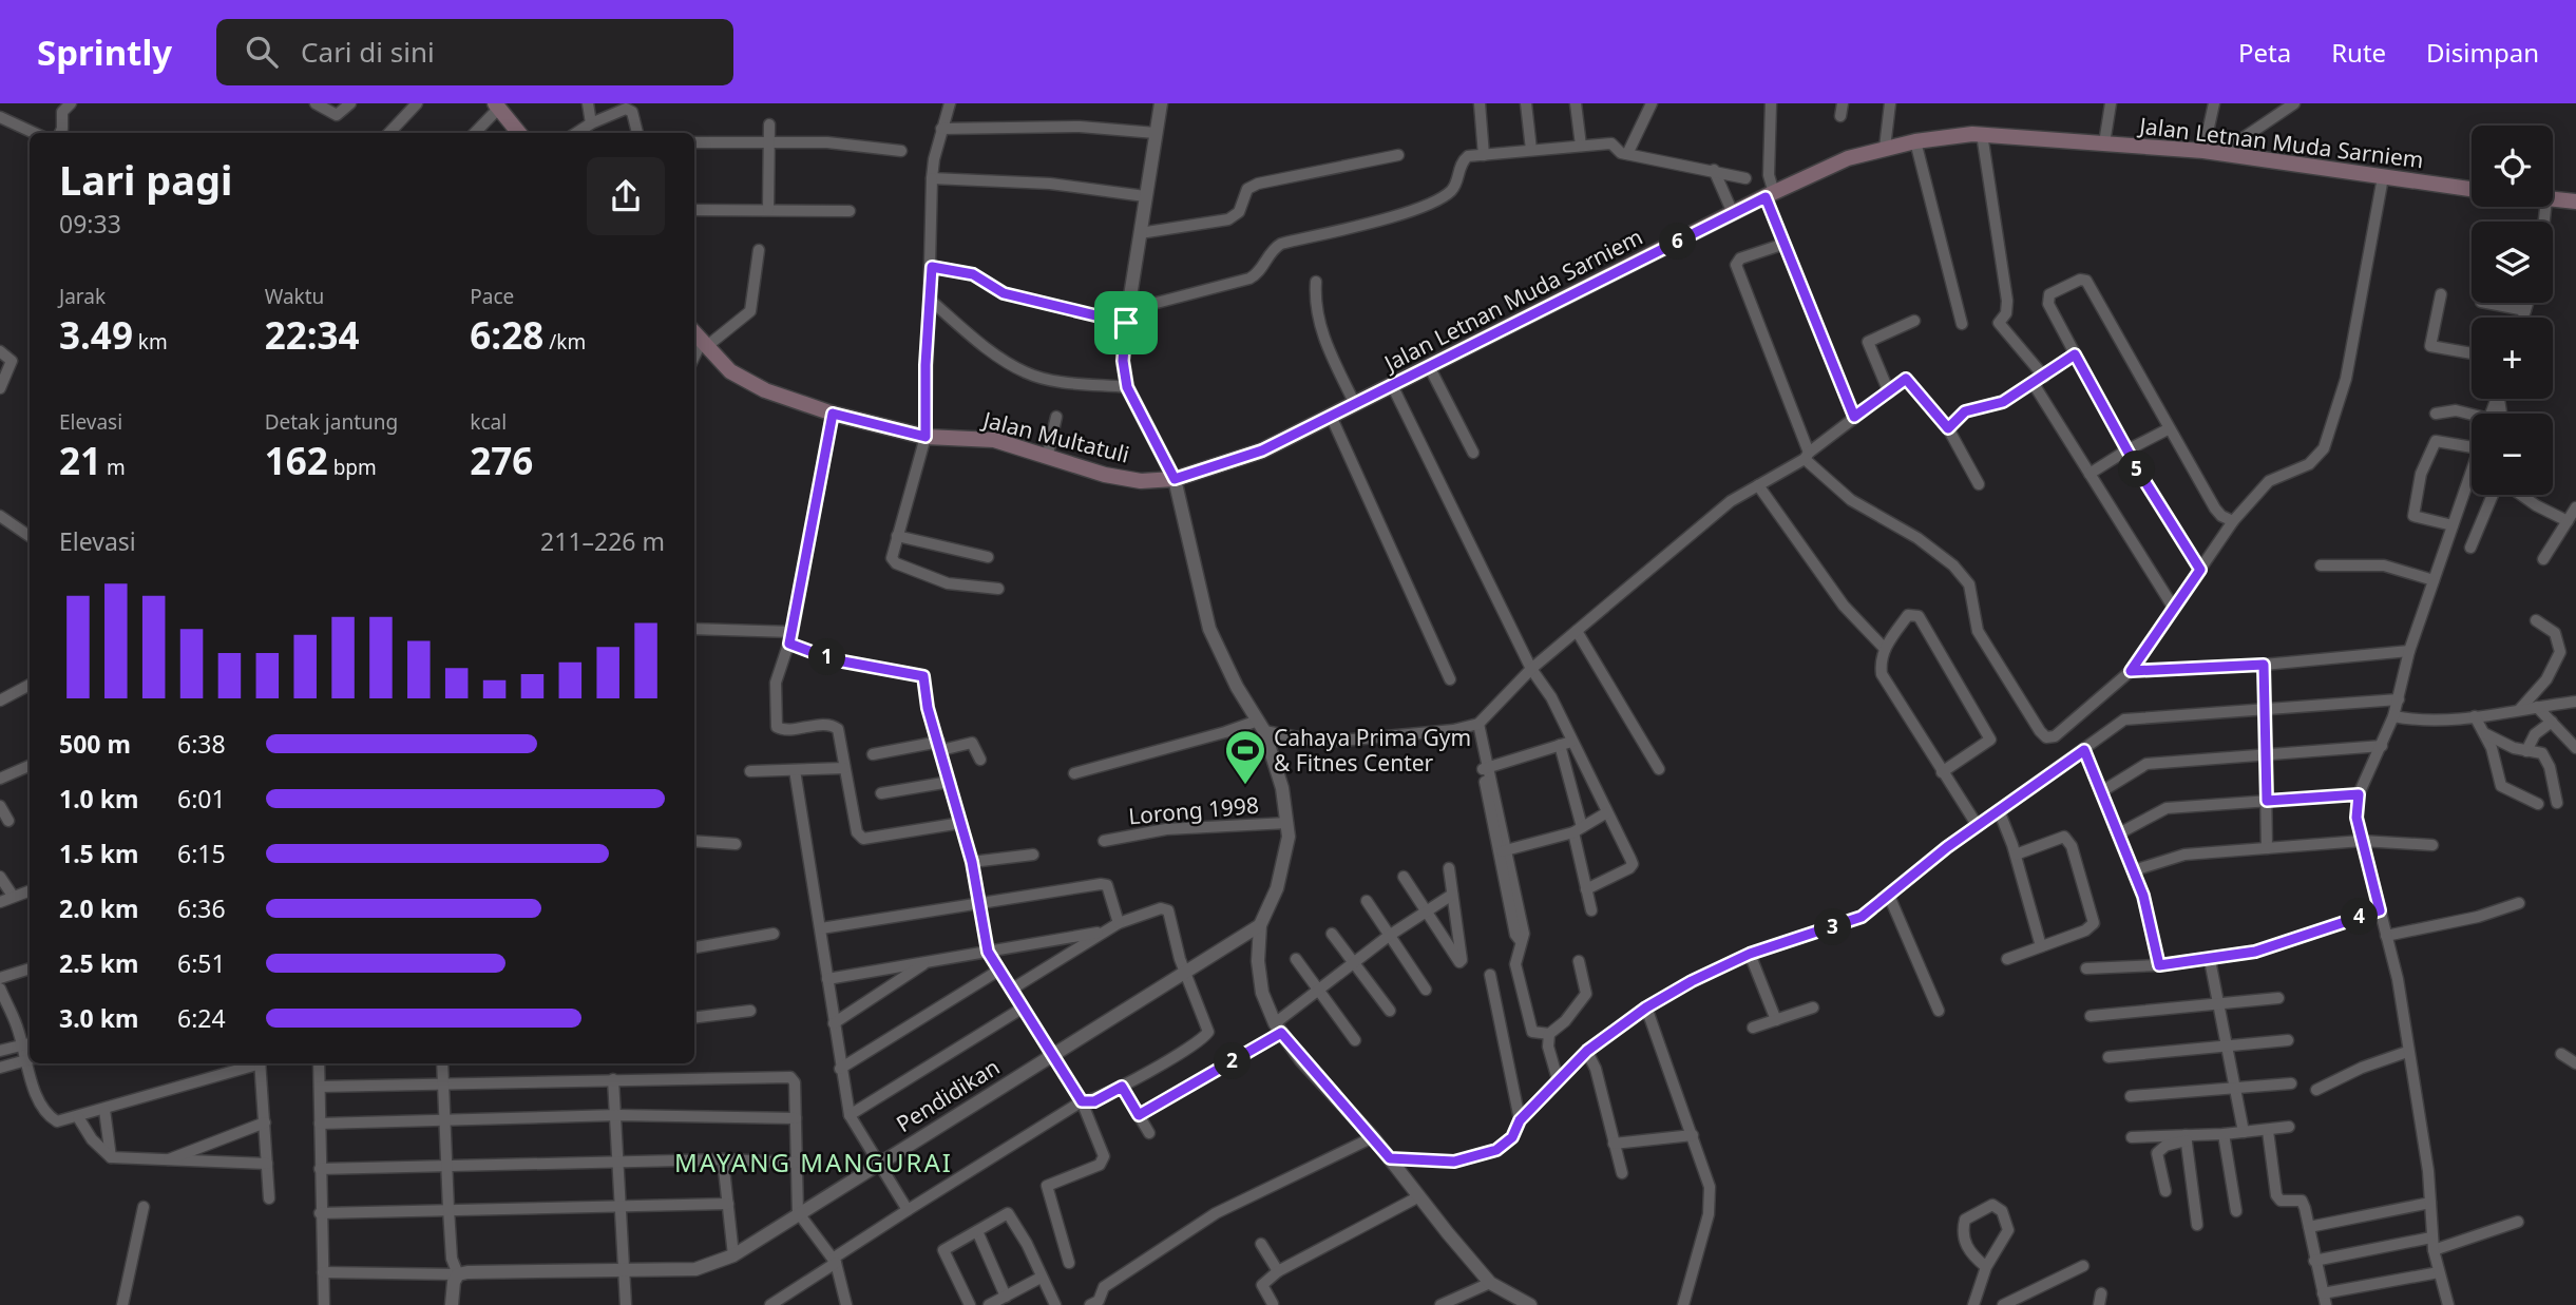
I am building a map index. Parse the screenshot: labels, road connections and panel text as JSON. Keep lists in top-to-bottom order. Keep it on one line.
{"streets":{"main road":["Jalan Letnan Muda Sarniem","Jalan Multatuli"],"street":["Lorong 1998","Pendidikan"]},"crossings":[["Jalan Letnan Muda Sarniem","Jalan Multatuli"]],"districts":["MAYANG MANGURAI"],"places":{"sports":["Cahaya Prima Gym & Fitnes Center"]},"page":{"header":"Sprintly","search":"Cari di sini","nav":["Peta","Rute","Disimpan"],"map_buttons":["+","−"],"heading":["Lari pagi","09:33"],"pins":["6","5","1","4","3","2"],"stats":[["Jarak","3.49 km"],["Waktu","22:34"],["Pace","6:28 /km"],["Elevasi","21 m"],["Detak jantung","162 bpm"],["kcal","276"]],"chart":["Elevasi","211–226 m"],"list":[{"name":"500 m","note":"6:38"},{"name":"1.0 km","note":"6:01"},{"name":"1.5 km","note":"6:15"},{"name":"2.0 km","note":"6:36"},{"name":"2.5 km","note":"6:51"},{"name":"3.0 km","note":"6:24"}]}}
